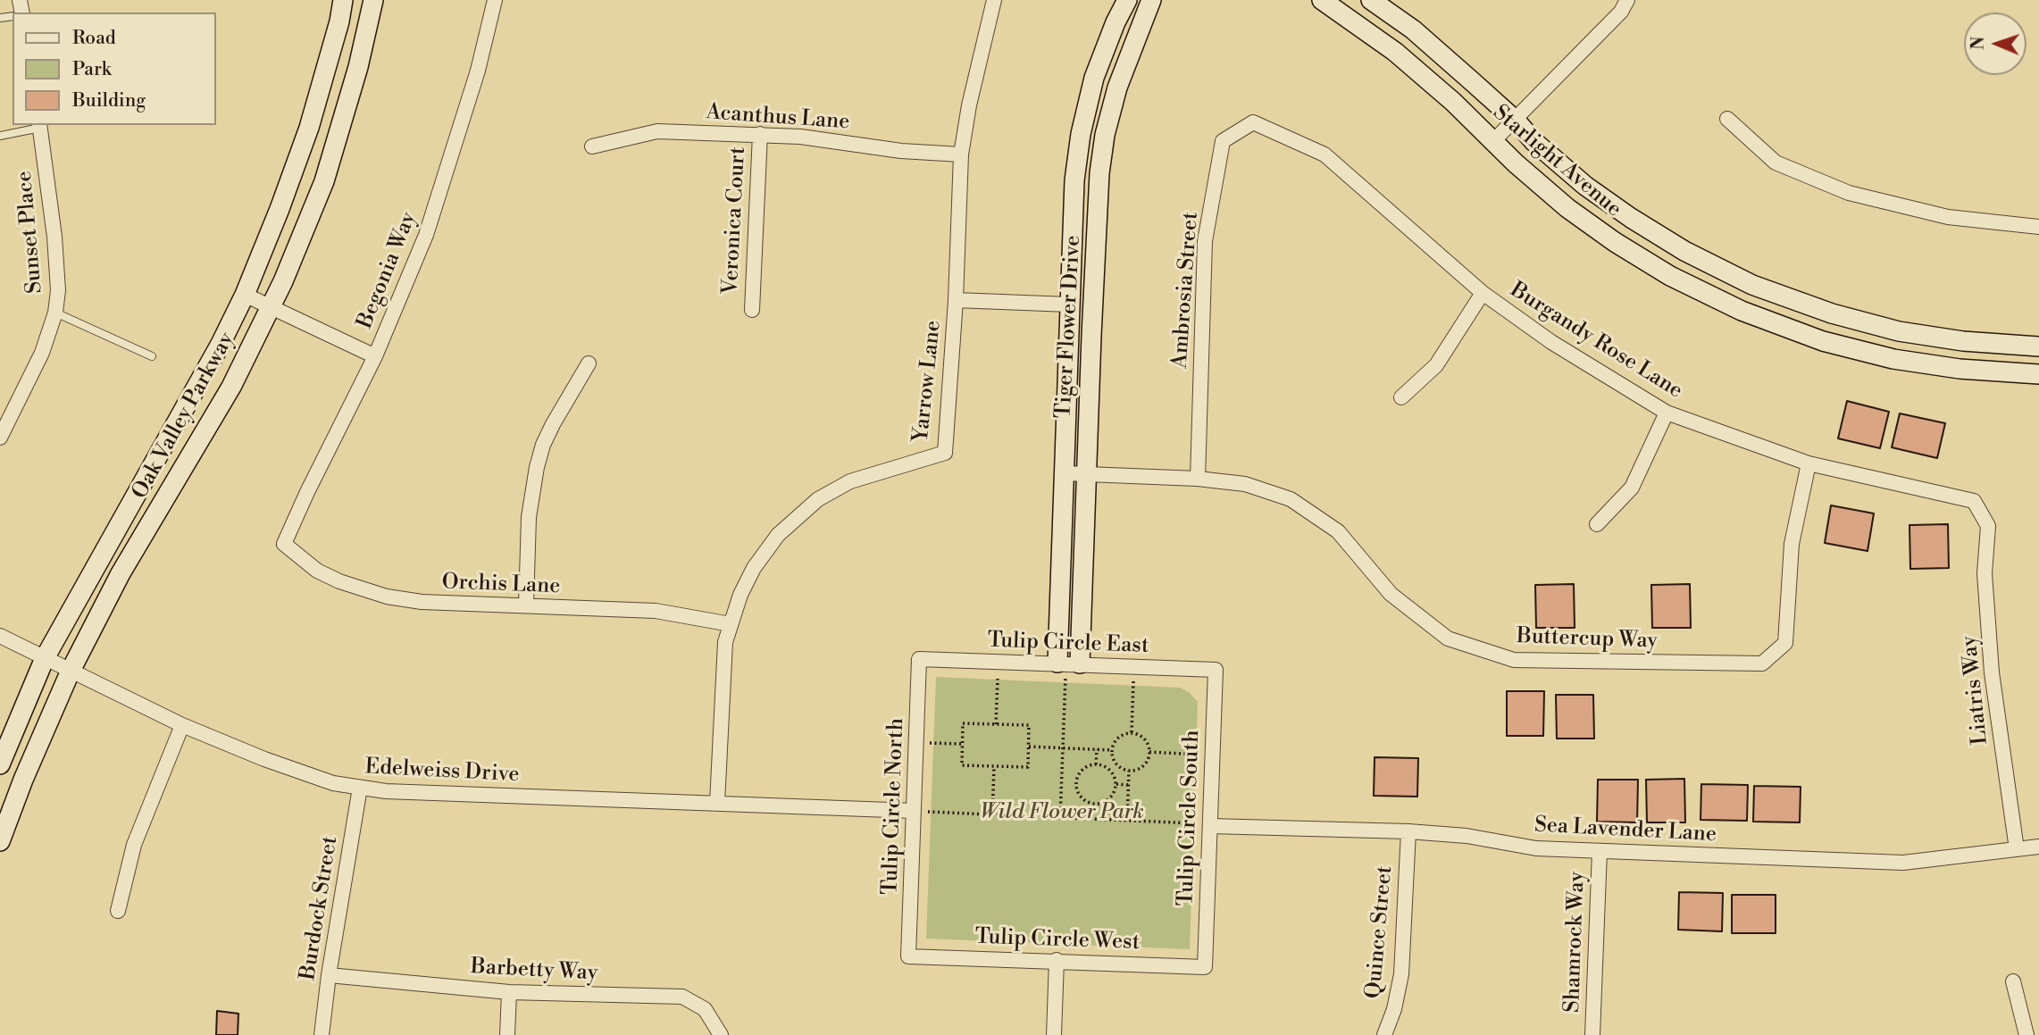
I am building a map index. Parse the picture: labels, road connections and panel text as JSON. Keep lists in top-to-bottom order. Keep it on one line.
{"streets":{"street":["Acanthus Lane","Starlight Avenue","Veronica Court","Sunset Place","Begonia Way","Ambrosia Street","Tiger Flower Drive","Burgandy Rose Lane","Yarrow Lane","Oak Valley Parkway","Orchis Lane","Buttercup Way","Tulip Circle East","Liatris Way","Edelweiss Drive","Tulip Circle North","Tulip Circle South","Sea Lavender Lane","Burdock Street","Quince Street","Tulip Circle West","Shamrock Way","Barbetty Way"]},"crossings":[["Acanthus Lane","Veronica Court"],["Acanthus Lane","Yarrow Lane"],["Begonia Way","Orchis Lane"],["Ambrosia Street","Burgandy Rose Lane"],["Ambrosia Street","Buttercup Way"],["Tiger Flower Drive","Buttercup Way"],["Tiger Flower Drive","Tulip Circle East"],["Burgandy Rose Lane","Buttercup Way"],["Burgandy Rose Lane","Liatris Way"],["Yarrow Lane","Orchis Lane"],["Yarrow Lane","Edelweiss Drive"],["Oak Valley Parkway","Edelweiss Drive"],["Tulip Circle East","Tulip Circle North"],["Tulip Circle East","Tulip Circle South"],["Liatris Way","Sea Lavender Lane"],["Edelweiss Drive","Tulip Circle North"],["Edelweiss Drive","Burdock Street"],["Tulip Circle North","Tulip Circle West"],["Tulip Circle South","Sea Lavender Lane"],["Tulip Circle South","Tulip Circle West"],["Sea Lavender Lane","Quince Street"],["Sea Lavender Lane","Shamrock Way"],["Burdock Street","Barbetty Way"]],"parks":["Wild Flower Park"],"legend":["Road","Park","Building"],"north":"left"}
